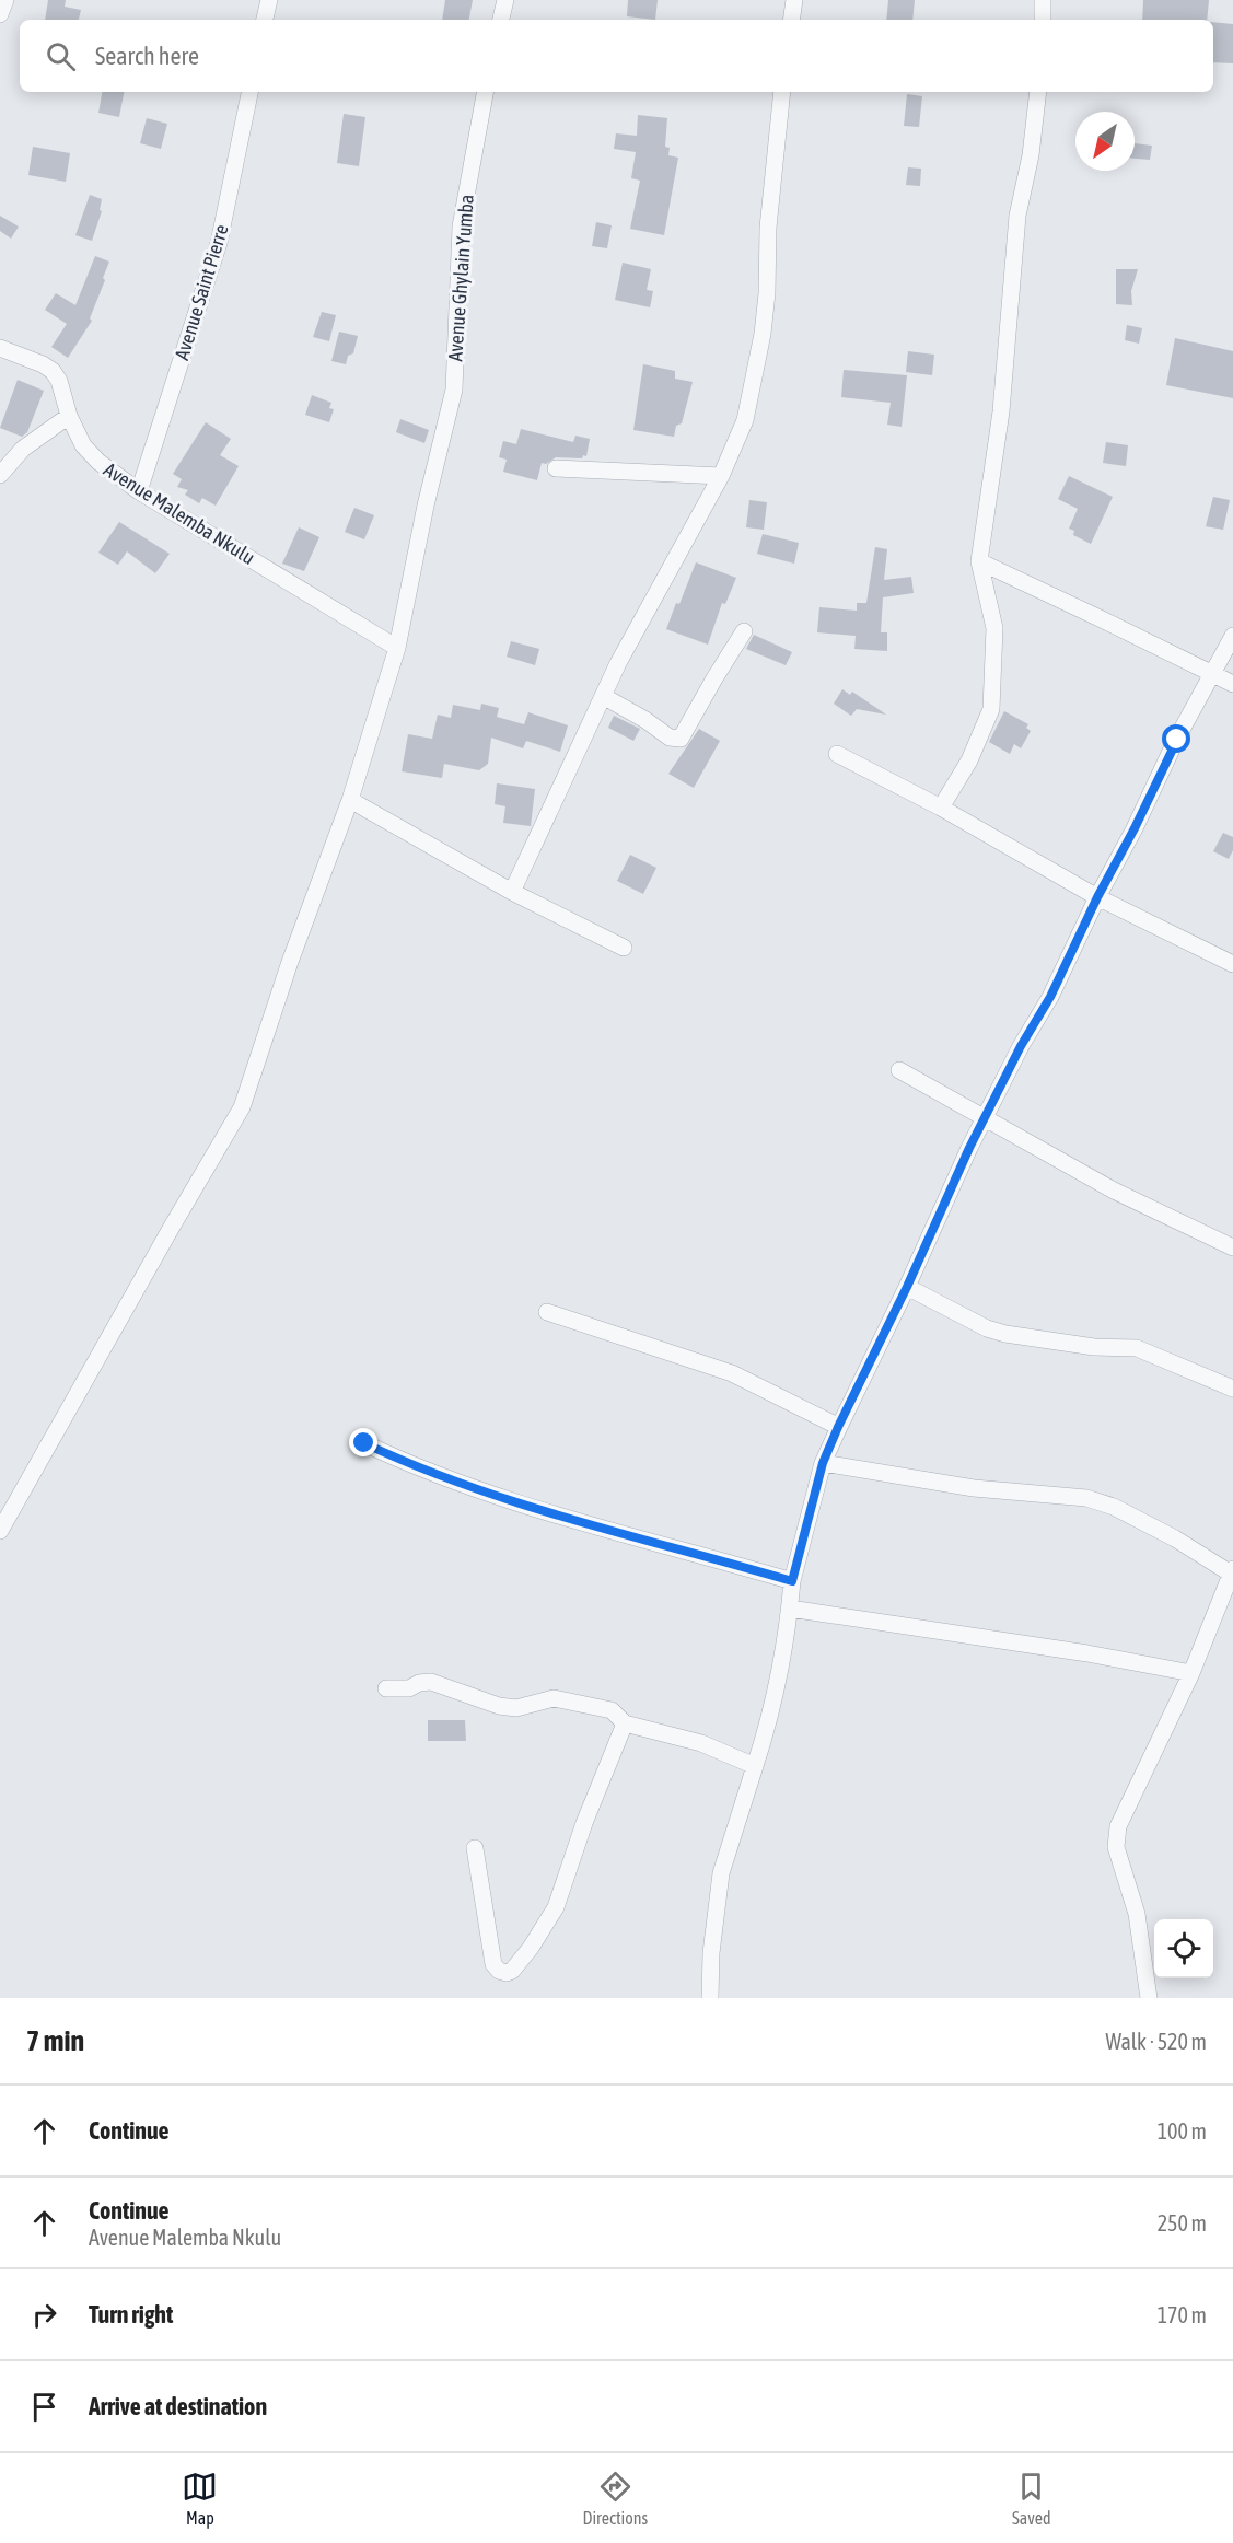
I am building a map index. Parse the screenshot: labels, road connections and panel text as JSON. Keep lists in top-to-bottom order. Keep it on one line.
{"streets":{"street":["Avenue Ghylain Yumba","Avenue Saint Pierre","Avenue Malemba Nkulu"]},"crossings":[["Avenue Ghylain Yumba","Avenue Malemba Nkulu"],["Avenue Saint Pierre","Avenue Malemba Nkulu"]],"north":"bottom left","page":{"search":"Search here","heading":["7 min","Walk · 520 m"],"list":[["Continue","100 m"],["Continue","Avenue Malemba Nkulu","250 m"],["Turn right","170 m"],"Arrive at destination"],"nav":["Map","Directions","Saved"]}}
